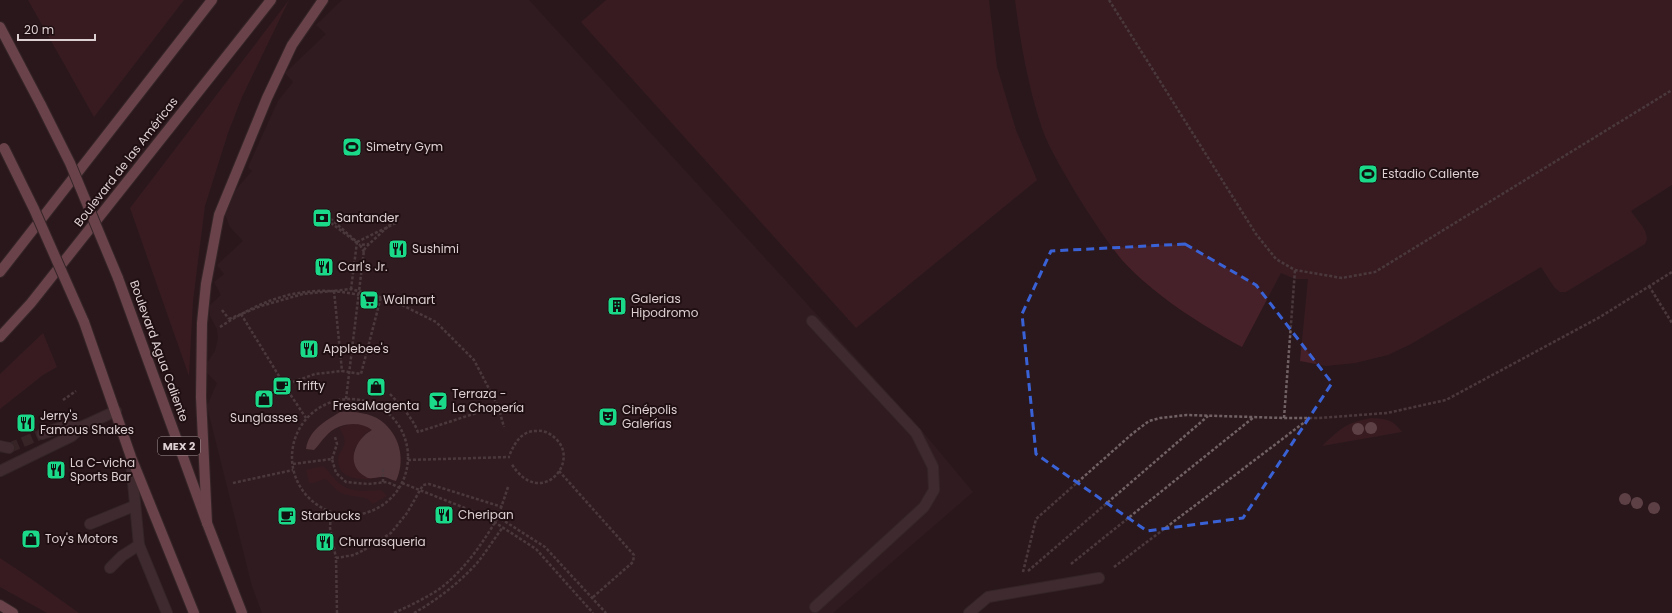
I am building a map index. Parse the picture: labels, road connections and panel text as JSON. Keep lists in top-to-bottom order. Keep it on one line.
{"streets":{"main road":["Boulevard de las Américas","Boulevard Agua Caliente","MEX 2"]},"places":{"sports":["Simetry Gym","Estadio Caliente"],"bank":["Santander"],"restaurant":["Sushimi","Carl's Jr.","Applebee's","Jerry's Famous Shakes","La C-vicha Sports Bar","Cheripan","Churrasqueria"],"supermarket":["Walmart"],"building":["Galerias Hipodromo"],"cafe":["Trifty","Starbucks"],"shop":["FresaMagenta","Sunglasses","Toy's Motors"],"bar":["Terraza - La Chopería"],"theatre":["Cinépolis Galerías"]},"scale_bar":"20 m"}
